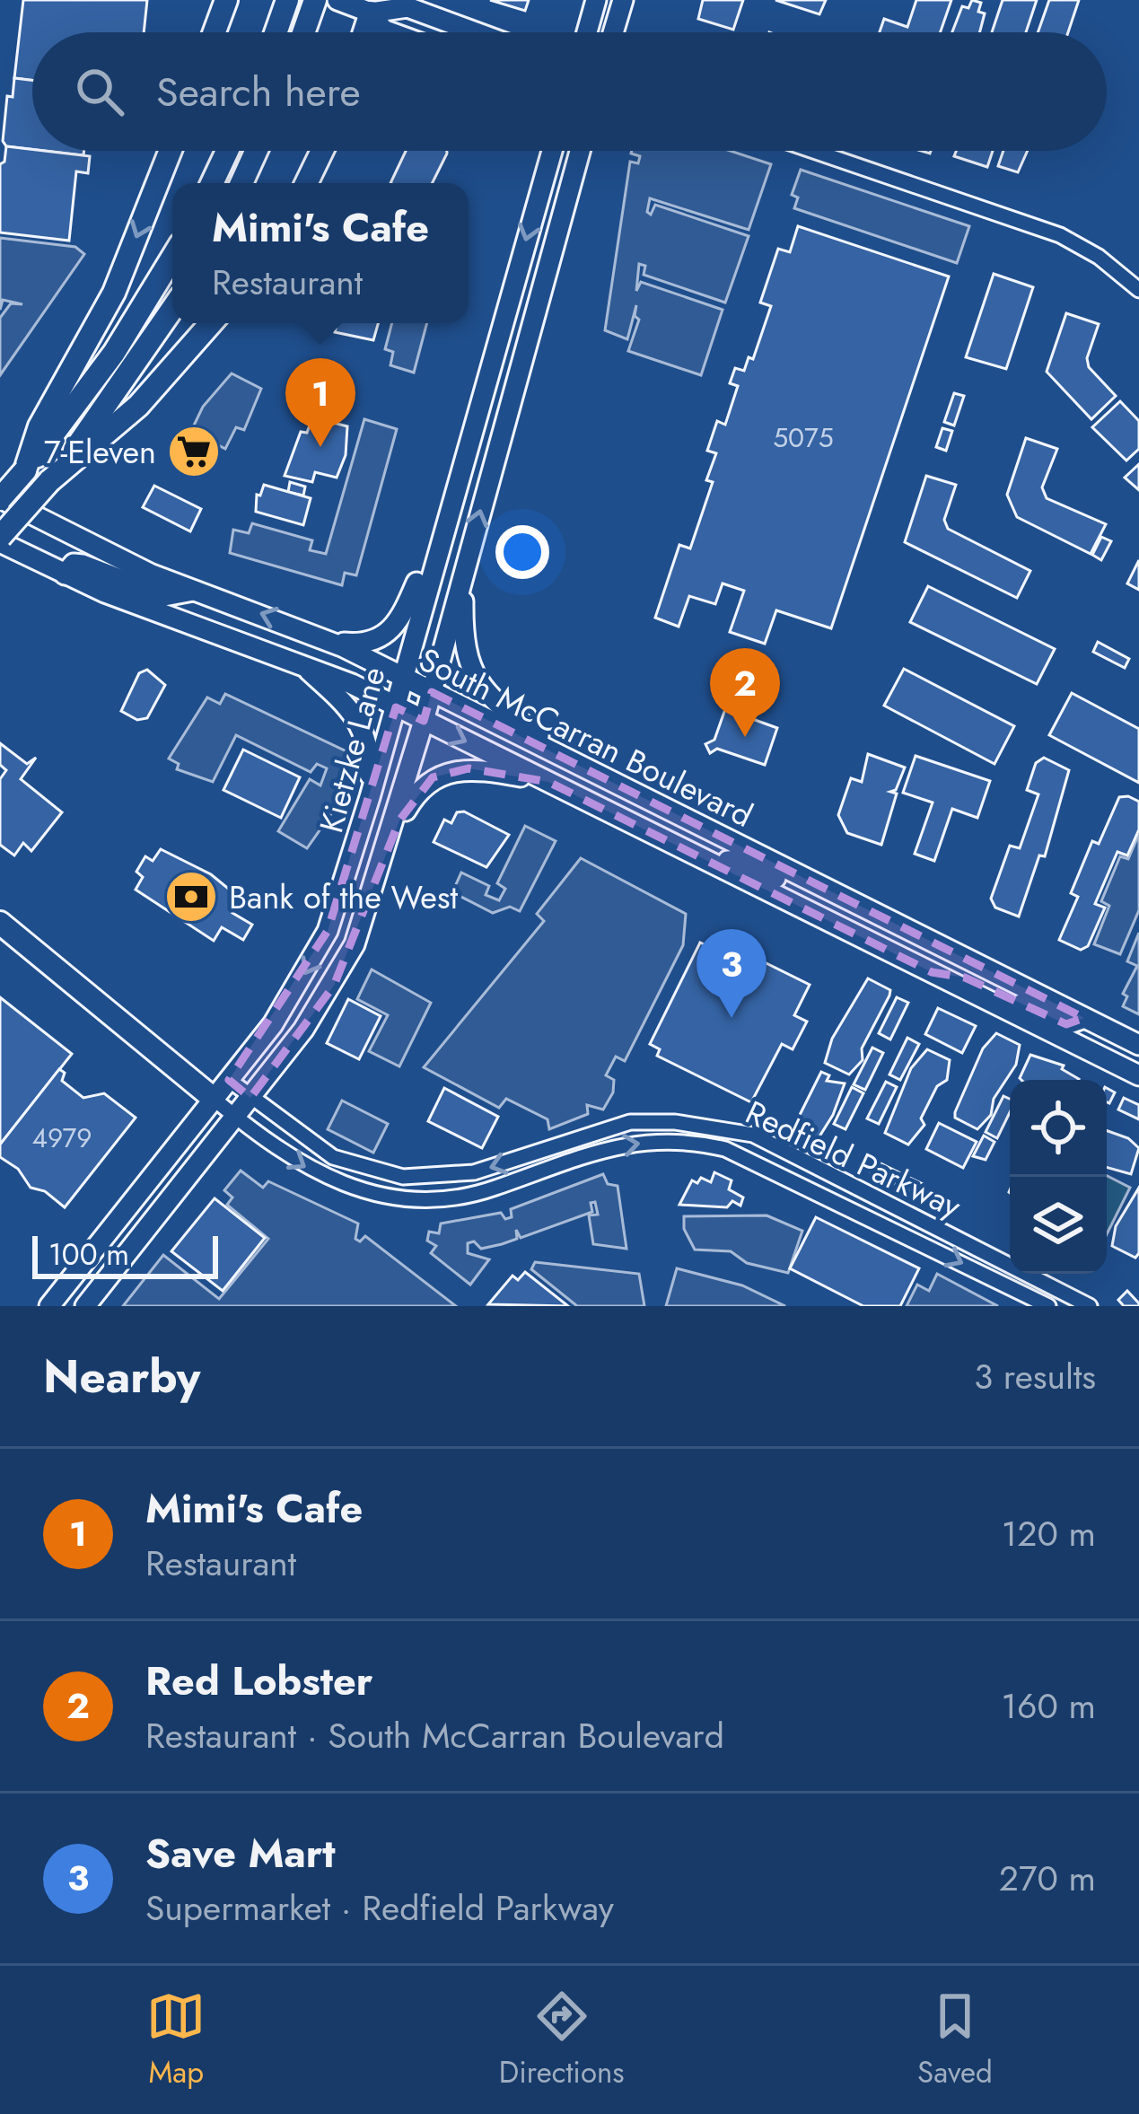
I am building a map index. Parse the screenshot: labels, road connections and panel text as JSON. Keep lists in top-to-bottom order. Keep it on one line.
{"streets":{"main road":["South McCarran Boulevard","Kietzke Lane"],"street":["Redfield Parkway"]},"crossings":[["South McCarran Boulevard","Kietzke Lane"],["Kietzke Lane","Redfield Parkway"]],"places":{"supermarket":["7-Eleven"],"bank":["Bank of the West"]},"house_numbers":["5075","4979"],"scale_bar":"100 m","page":{"search":"Search here","popup":["Mimi's Cafe","Restaurant"],"pins":["1","2","3"],"scale":"100 m","heading":["Nearby","3 results"],"list":[{"mark":"1","name":"Mimi's Cafe","note":"Restaurant","value":"120 m"},{"mark":"2","name":"Red Lobster","note":"Restaurant · South McCarran Boulevard","value":"160 m"},{"mark":"3","name":"Save Mart","note":"Supermarket · Redfield Parkway","value":"270 m"}],"nav":["Map","Directions","Saved"]}}
